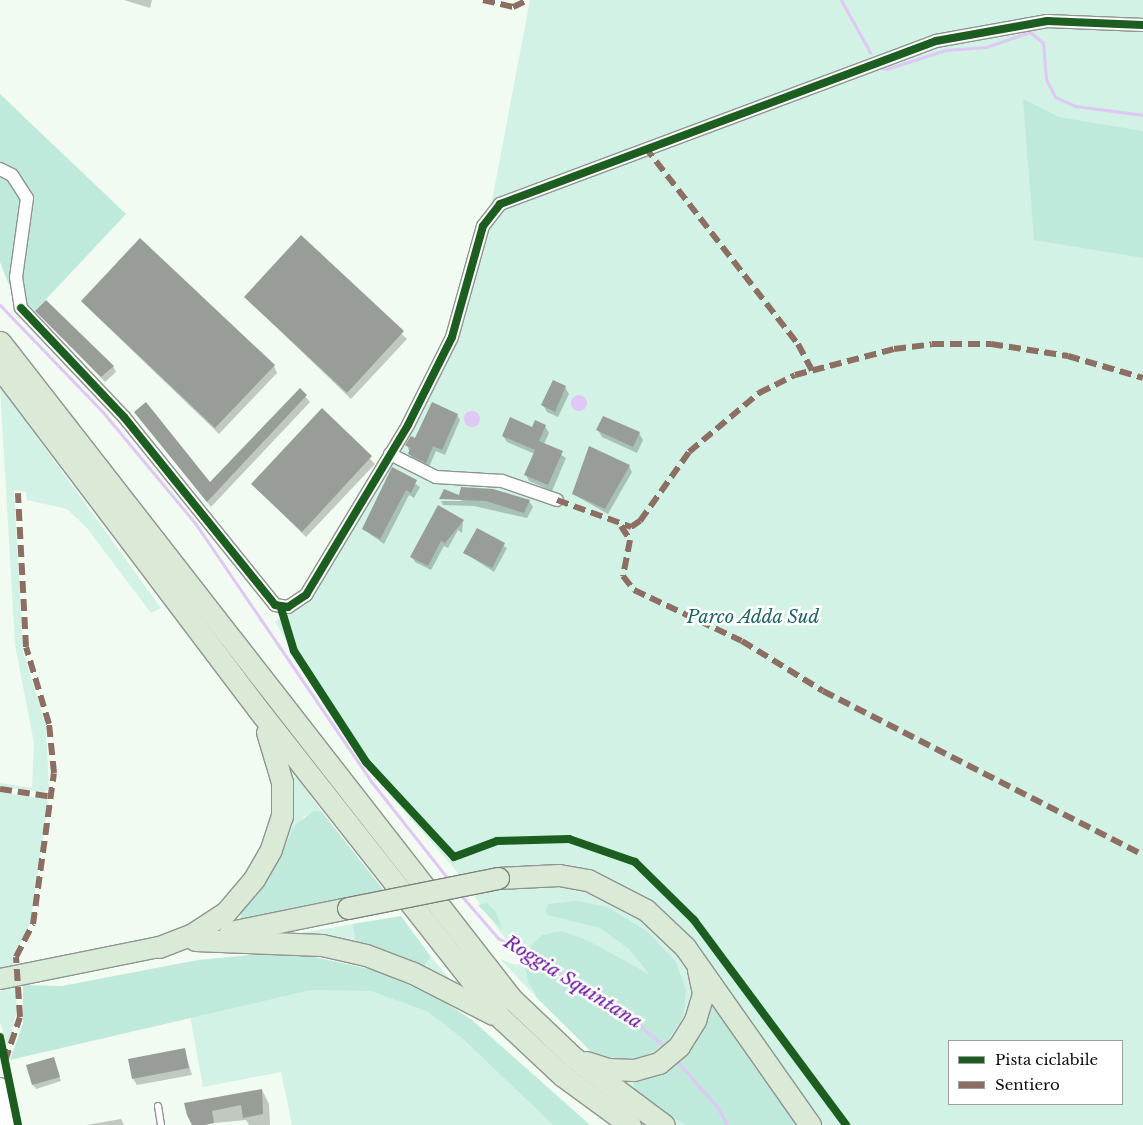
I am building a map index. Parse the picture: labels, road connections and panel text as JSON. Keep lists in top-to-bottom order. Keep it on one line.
{"water":["Roggia Squintana"],"parks":["Parco Adda Sud"],"legend":["Pista ciclabile","Sentiero"]}
